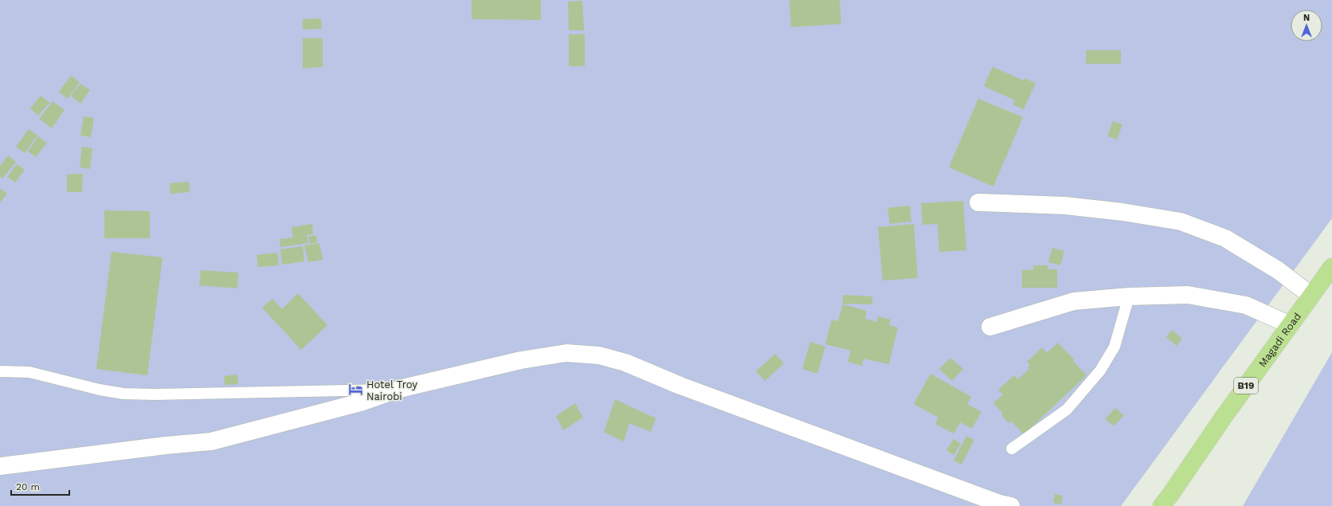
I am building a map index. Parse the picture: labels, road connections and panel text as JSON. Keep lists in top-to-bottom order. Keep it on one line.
{"streets":{"highway":["Magadi Road","B19"]},"places":{"hotel":["Hotel Troy Nairobi"]},"scale_bar":"20 m","north":"top"}
